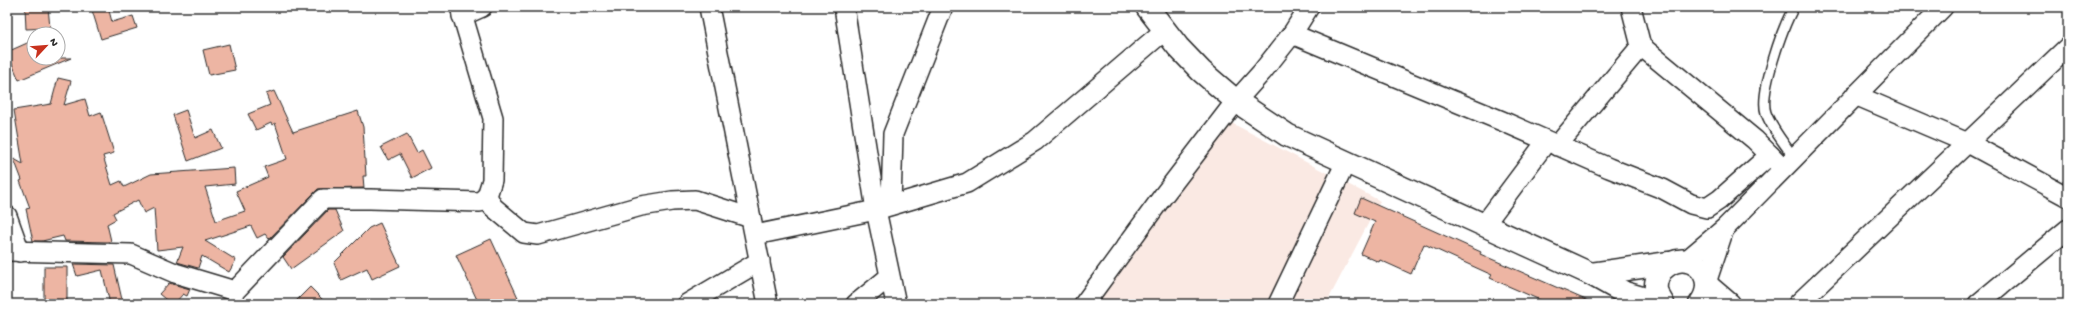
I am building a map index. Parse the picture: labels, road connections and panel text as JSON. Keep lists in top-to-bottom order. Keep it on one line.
{"north":"top right"}
